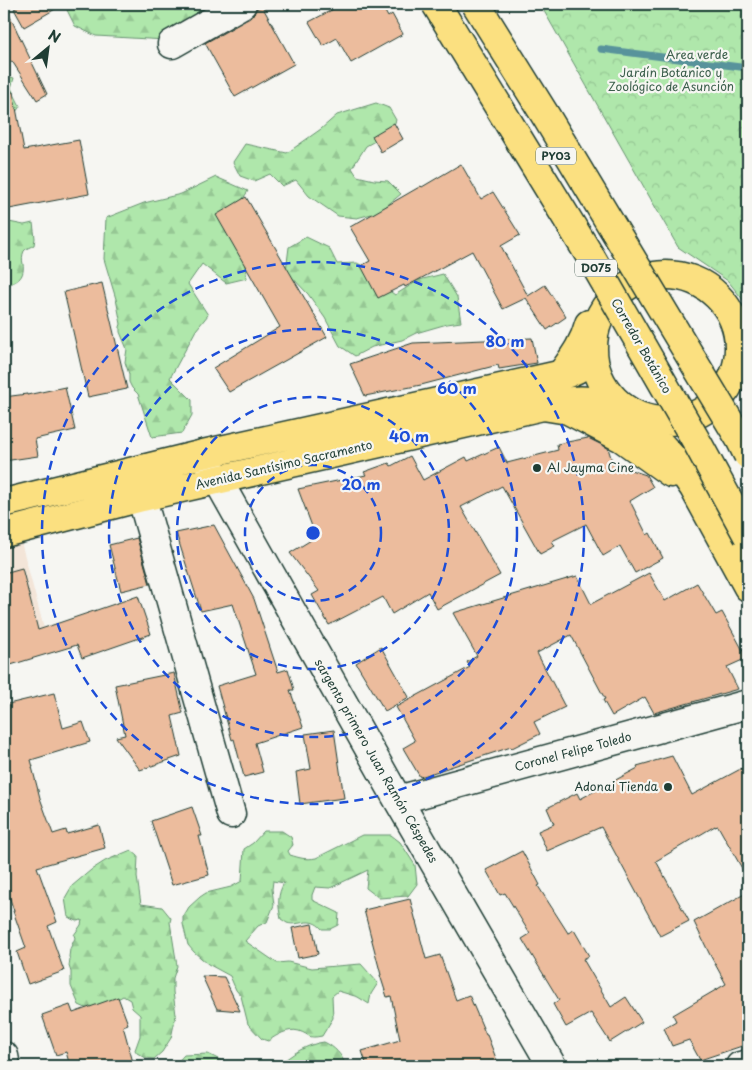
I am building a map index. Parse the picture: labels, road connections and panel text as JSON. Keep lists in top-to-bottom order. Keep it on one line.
{"streets":{"main road":["PY03","D075","Corredor Botánico","Avenida Santísimo Sacramento"],"street":["Coronel Felipe Toledo","sargento primero Juan Ramón Céspedes"]},"crossings":[["PY03","Avenida Santísimo Sacramento"],["Avenida Santísimo Sacramento","sargento primero Juan Ramón Céspedes"],["Coronel Felipe Toledo","sargento primero Juan Ramón Céspedes"]],"parks":["Area verde","Jardín Botánico y Zoológico de Asunción"],"places":["Al Jayma Cine","Adonai Tienda"],"north":"top right","rings":["80 m","60 m","40 m","20 m"]}
